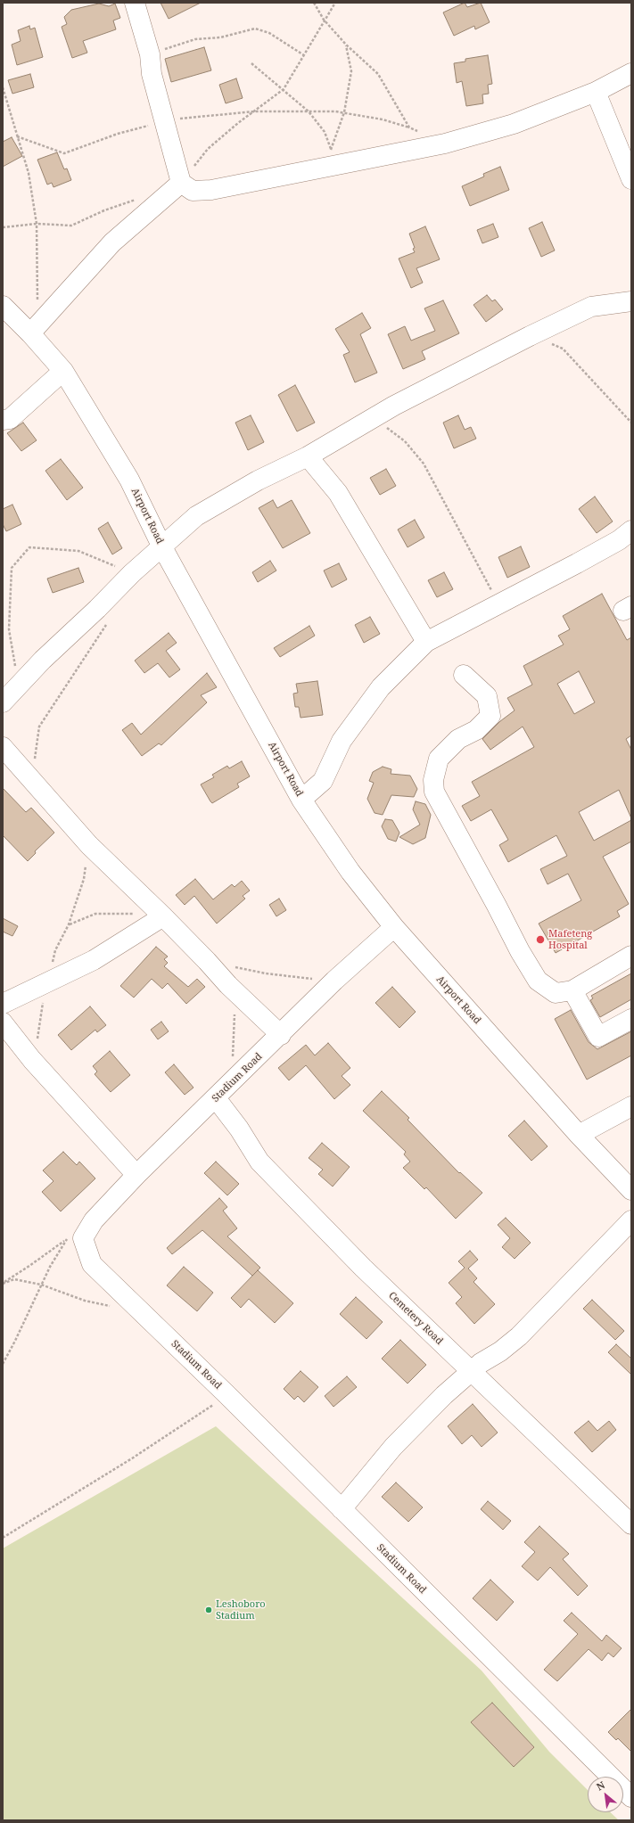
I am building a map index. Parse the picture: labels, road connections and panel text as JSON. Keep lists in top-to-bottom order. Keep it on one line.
{"streets":{"street":["Airport Road","Stadium Road","Cemetery Road"]},"crossings":[["Airport Road","Stadium Road"],["Stadium Road","Cemetery Road"]],"places":["Mafeteng Hospital","Leshoboro Stadium"],"north":"top left"}
